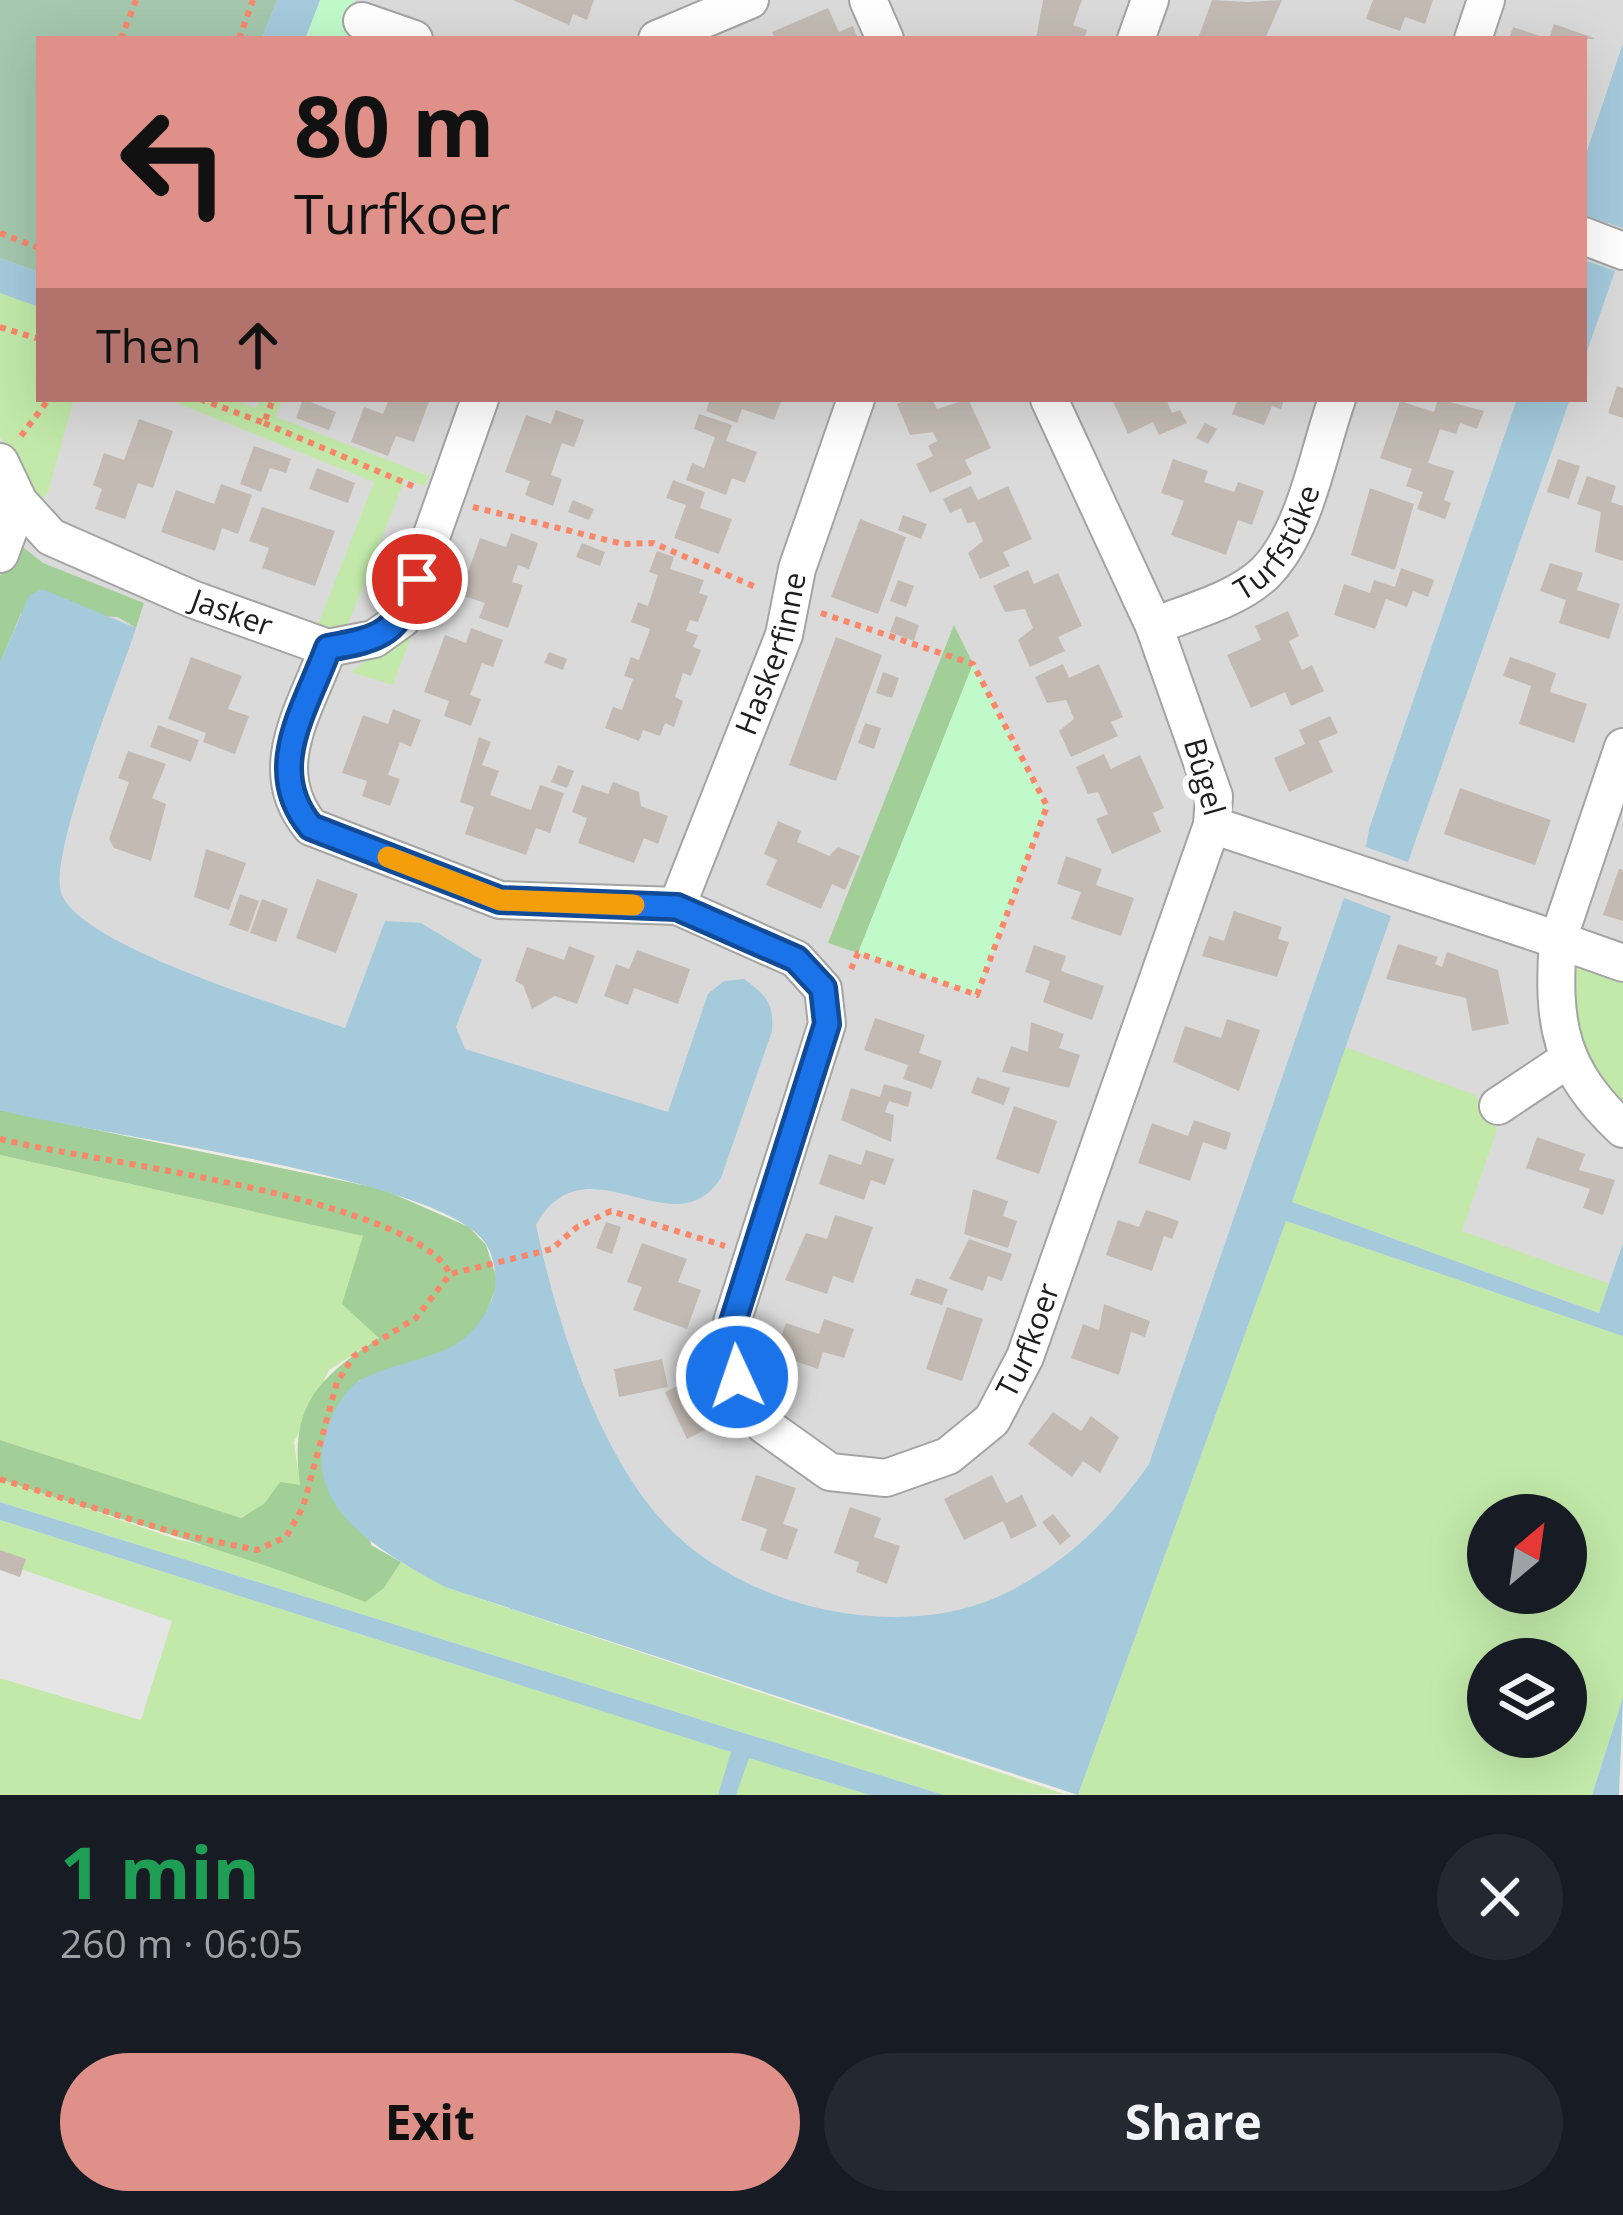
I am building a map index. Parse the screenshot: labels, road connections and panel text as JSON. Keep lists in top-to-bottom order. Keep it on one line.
{"streets":{"street":["Turfstûke","Jasker","Haskerfinne","Bûgel","Turfkoer"]},"crossings":[["Turfstûke","Bûgel"],["Haskerfinne","Turfkoer"],["Bûgel","Turfkoer"]],"north":"top right","page":{"turn":["80 m","Turfkoer"],"then":"Then","heading":["1 min","260 m · 06:05"],"buttons":["Exit","Share"]}}
